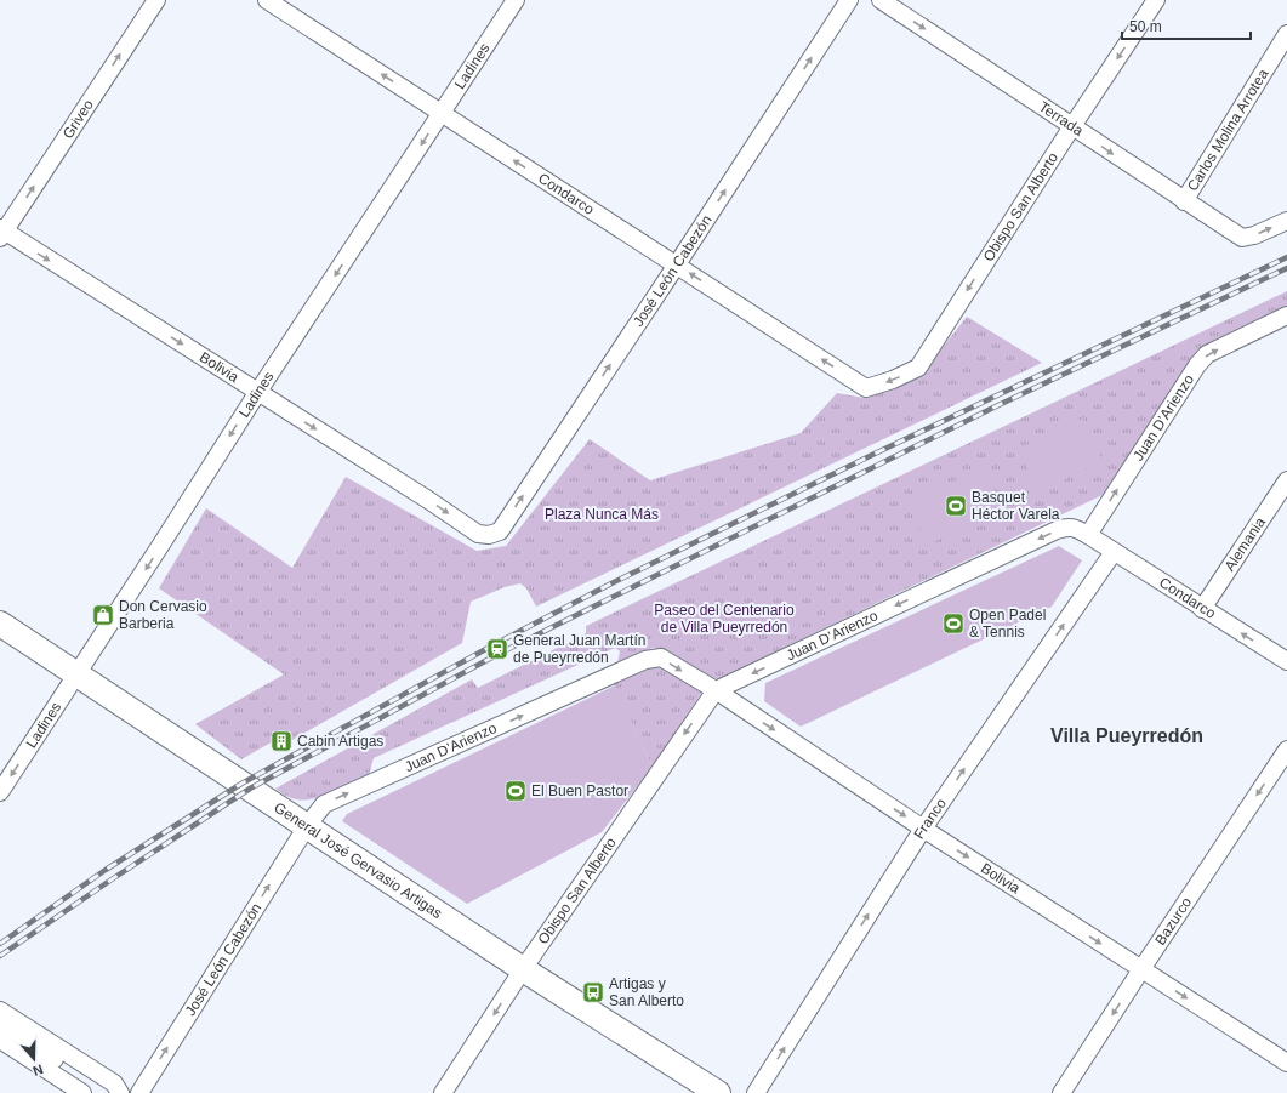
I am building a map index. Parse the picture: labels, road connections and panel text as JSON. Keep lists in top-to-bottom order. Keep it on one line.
{"streets":{"street":["Ladines","Griveo","Terrada","Carlos Molina Arrotea","Condarco","Obispo San Alberto","José León Cabezón","Bolivia","Juan D’Arienzo","Alemania","Franco","General José Gervasio Artigas","Bazurco"]},"crossings":[["Ladines","Condarco"],["Ladines","Bolivia"],["Ladines","General José Gervasio Artigas"],["Griveo","Bolivia"],["Terrada","Carlos Molina Arrotea"],["Terrada","Obispo San Alberto"],["Condarco","Obispo San Alberto"],["Condarco","José León Cabezón"],["Condarco","Juan D’Arienzo"],["Condarco","Alemania"],["Condarco","Franco"],["Obispo San Alberto","Bolivia"],["Obispo San Alberto","Juan D’Arienzo"],["Obispo San Alberto","General José Gervasio Artigas"],["José León Cabezón","Bolivia"],["José León Cabezón","Juan D’Arienzo"],["José León Cabezón","General José Gervasio Artigas"],["Bolivia","Juan D’Arienzo"],["Bolivia","Franco"],["Bolivia","Bazurco"],["Juan D’Arienzo","General José Gervasio Artigas"]],"one_way":["Ladines","Griveo","Terrada","Condarco","Obispo San Alberto","José León Cabezón","Bolivia","Franco","Bazurco"],"districts":["Villa Pueyrredón"],"parks":["Plaza Nunca Más","Paseo del Centenario de Villa Pueyrredón"],"places":{"sports":["Basquet Héctor Varela","Open Padel & Tennis","El Buen Pastor"],"shop":["Don Cervasio Barberia"],"station":["General Juan Martín de Pueyrredón"],"building":["Cabin Artigas"],"bus stop":["Artigas y San Alberto"]},"scale_bar":"50 m","north":"bottom"}
